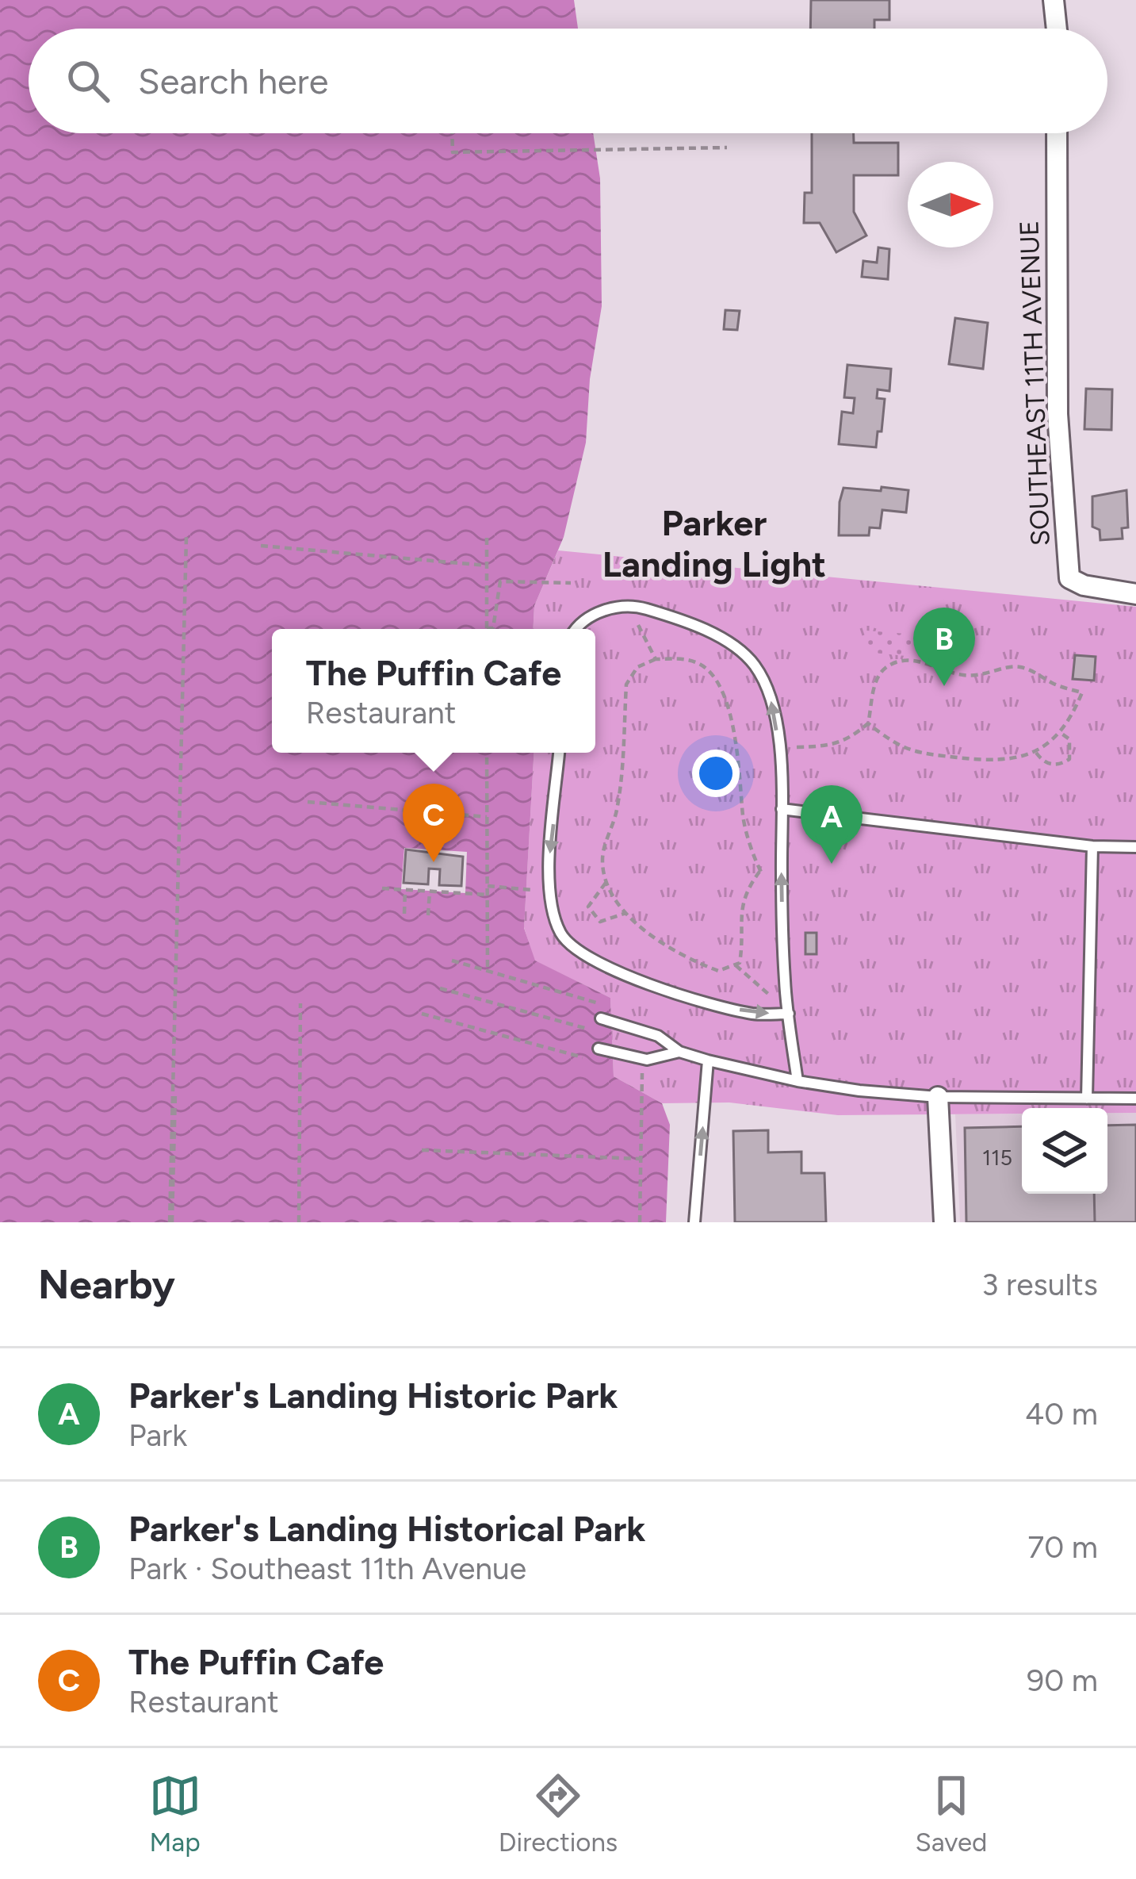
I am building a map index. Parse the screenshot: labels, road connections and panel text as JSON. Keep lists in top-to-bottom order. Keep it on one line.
{"streets":{"street":["SOUTHEAST 11TH AVENUE"]},"districts":["Parker Landing Light"],"house_numbers":["115"],"north":"right","page":{"search":"Search here","pins":["B","C","A"],"popup":["The Puffin Cafe","Restaurant"],"heading":["Nearby","3 results"],"list":[{"mark":"A","name":"Parker's Landing Historic Park","note":"Park","value":"40 m"},{"mark":"B","name":"Parker's Landing Historical Park","note":"Park · Southeast 11th Avenue","value":"70 m"},{"mark":"C","name":"The Puffin Cafe","note":"Restaurant","value":"90 m"}],"nav":["Map","Directions","Saved"]}}
